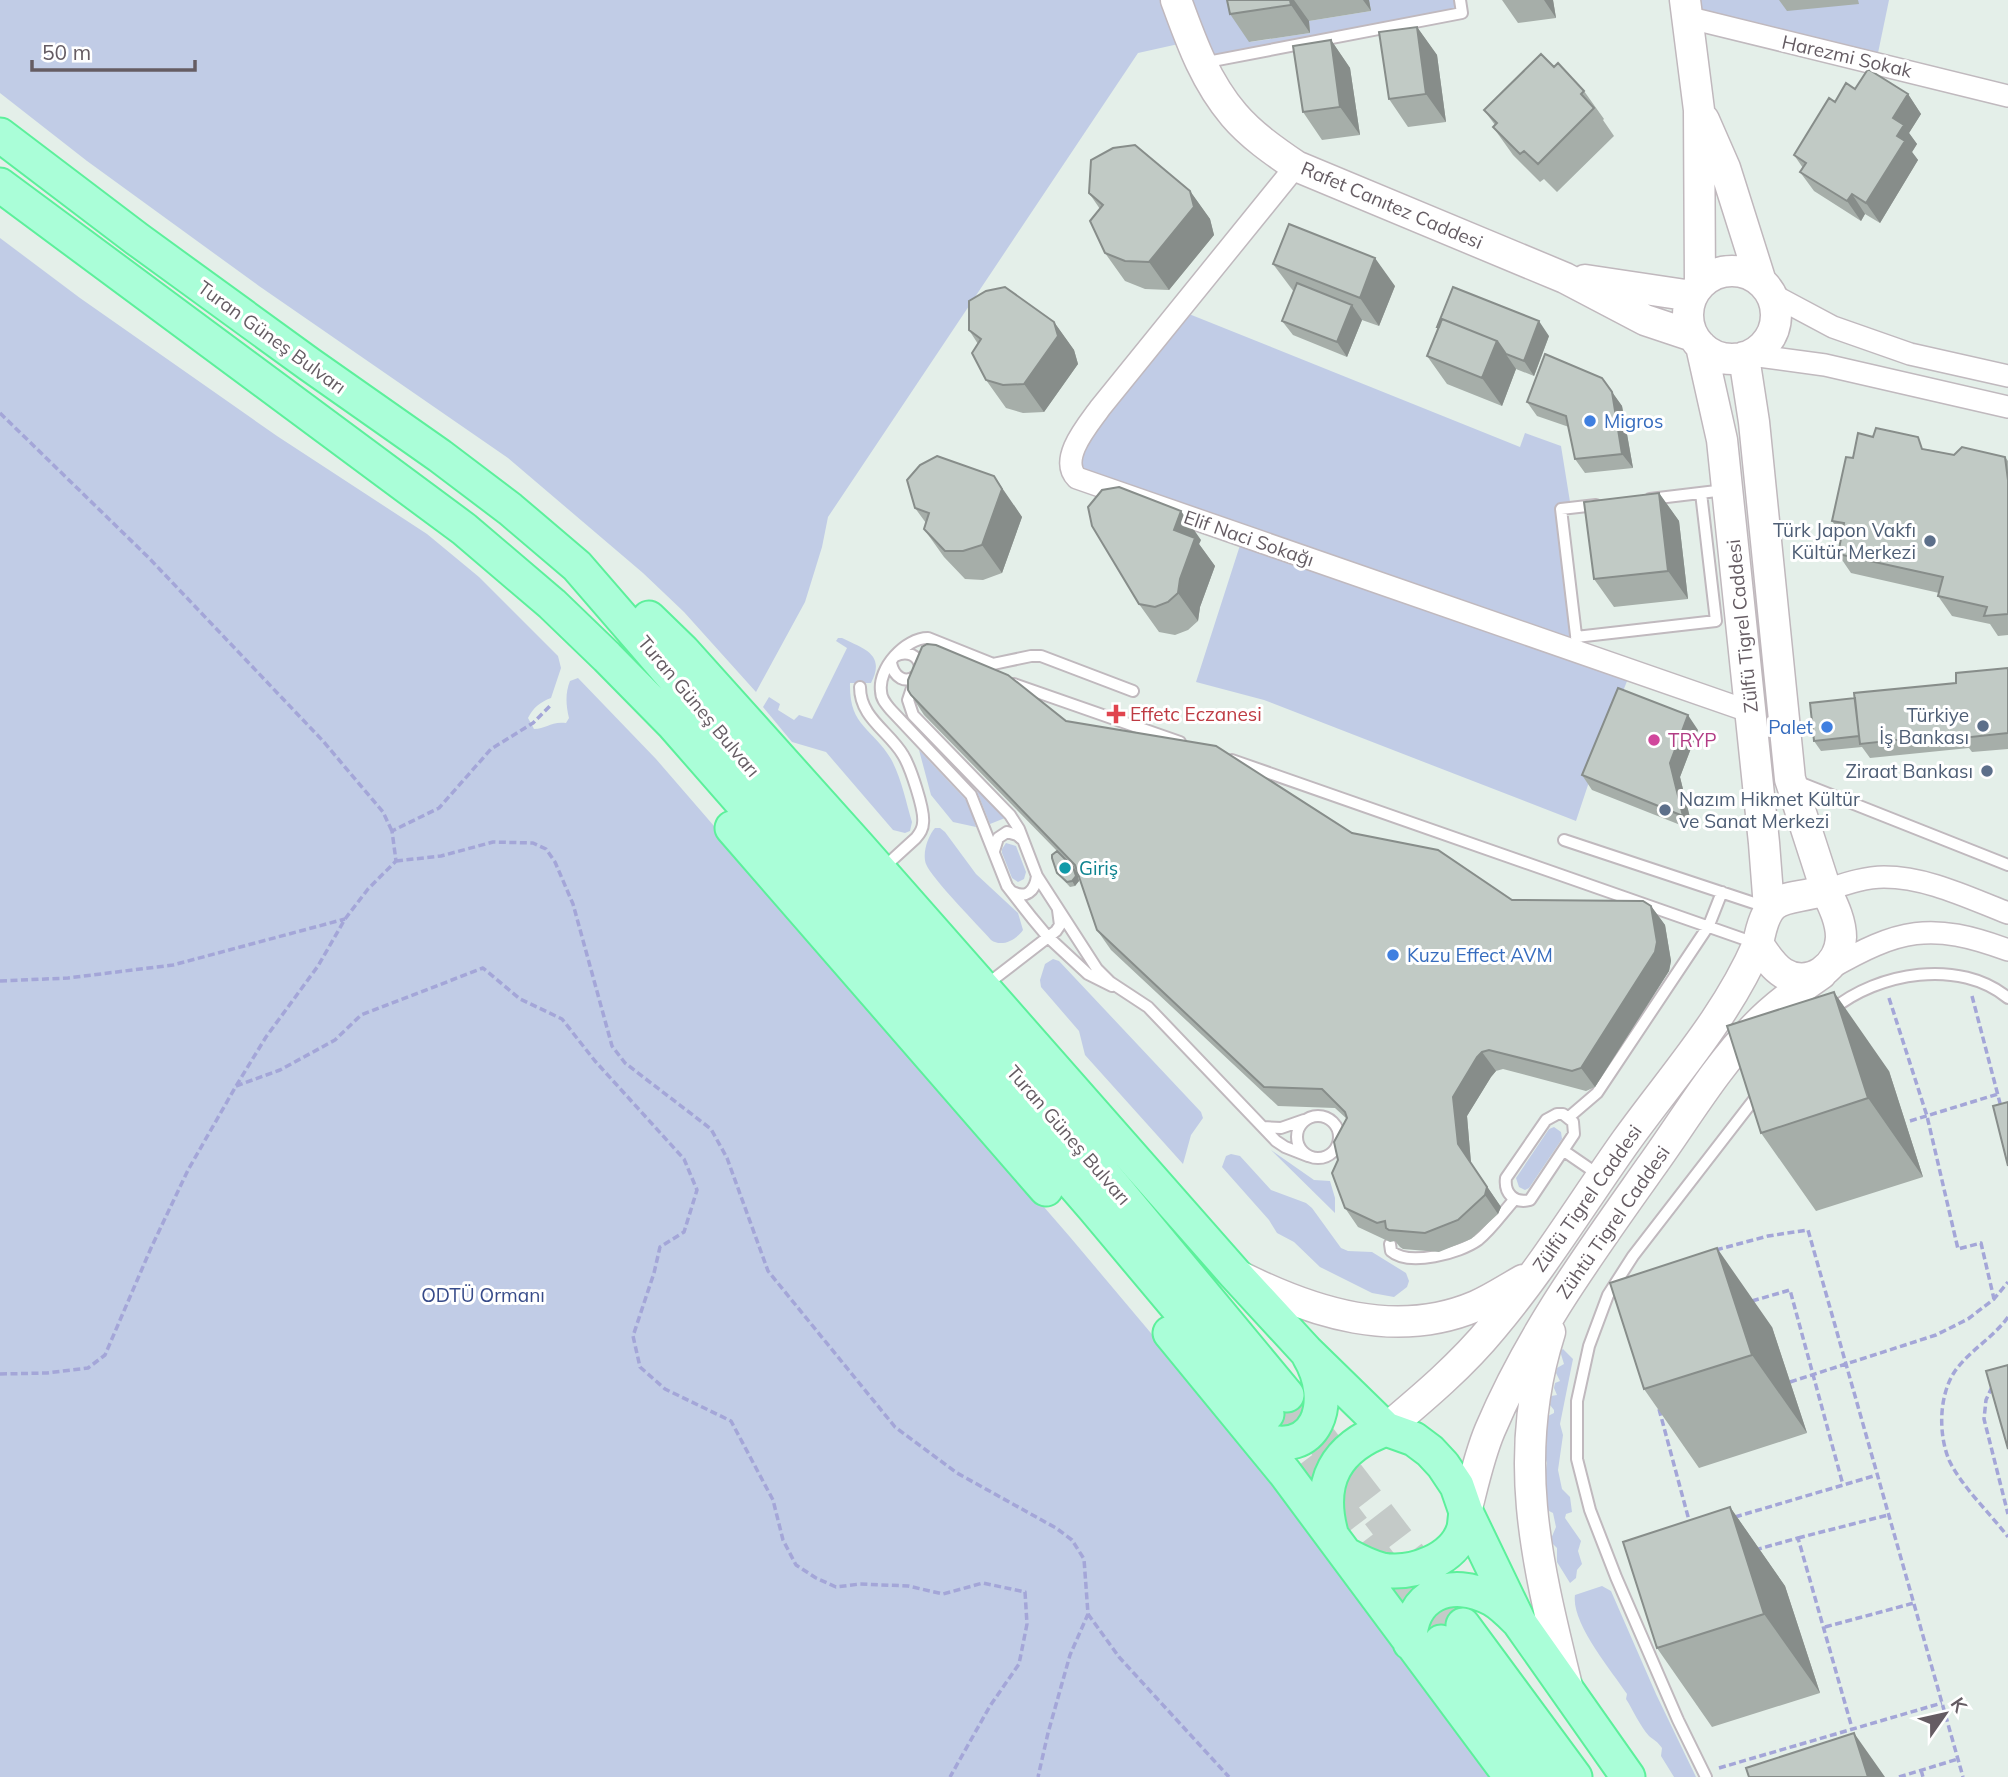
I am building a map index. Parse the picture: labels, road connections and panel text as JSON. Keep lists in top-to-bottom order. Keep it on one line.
{"streets":{"main road":["Rafet Canıtez Caddesi","Turan Güneş Bulvarı","Zülfü Tigrel Caddesi","Zühtü Tigrel Caddesi"],"street":["Harezmi Sokak","Elif Naci Sokağı"]},"crossings":[["Rafet Canıtez Caddesi","Elif Naci Sokağı"],["Rafet Canıtez Caddesi","Zülfü Tigrel Caddesi"],["Elif Naci Sokağı","Zülfü Tigrel Caddesi"],["Zülfü Tigrel Caddesi","Zühtü Tigrel Caddesi"]],"parks":["ODTÜ Ormanı"],"places":{"other":["Migros","Türk Japon Vakfı Kültür Merkezi","Türkiye İş Bankası","Palet","TRYP","Ziraat Bankası","Nazım Hikmet Kültür ve Sanat Merkezi","Giriş","Kuzu Effect AVM"],"health":["Effetc Eczanesi"]},"scale_bar":"50 m","north":"top right"}
